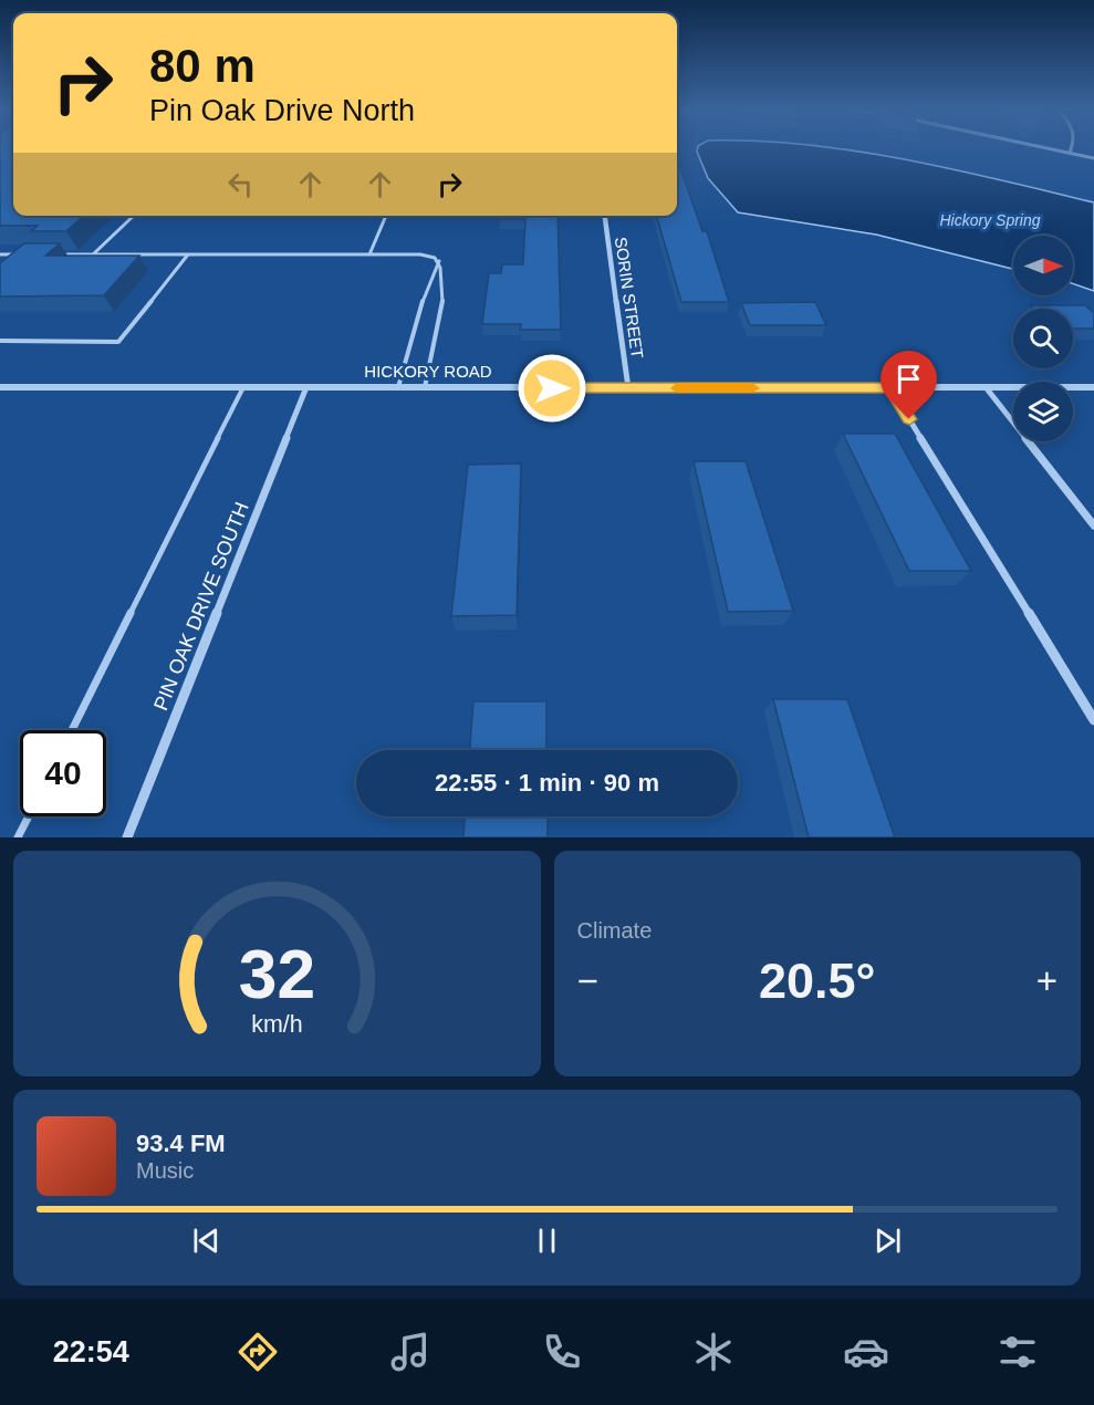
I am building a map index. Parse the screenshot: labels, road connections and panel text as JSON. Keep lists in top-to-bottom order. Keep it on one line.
{"streets":{"street":["SORIN STREET","HICKORY ROAD","PIN OAK DRIVE SOUTH"]},"crossings":[["SORIN STREET","HICKORY ROAD"],["HICKORY ROAD","PIN OAK DRIVE SOUTH"]],"water":["Hickory Spring"],"north":"right","page":{"turn":["80 m","Pin Oak Drive North"],"limit":"40","trip":"22:55 · 1 min · 90 m","tile":"Climate","heat":["−","20.5°","+"],"song":["93.4 FM","Music"],"tabs":"22:54","gauge":["32","km/h"]}}
